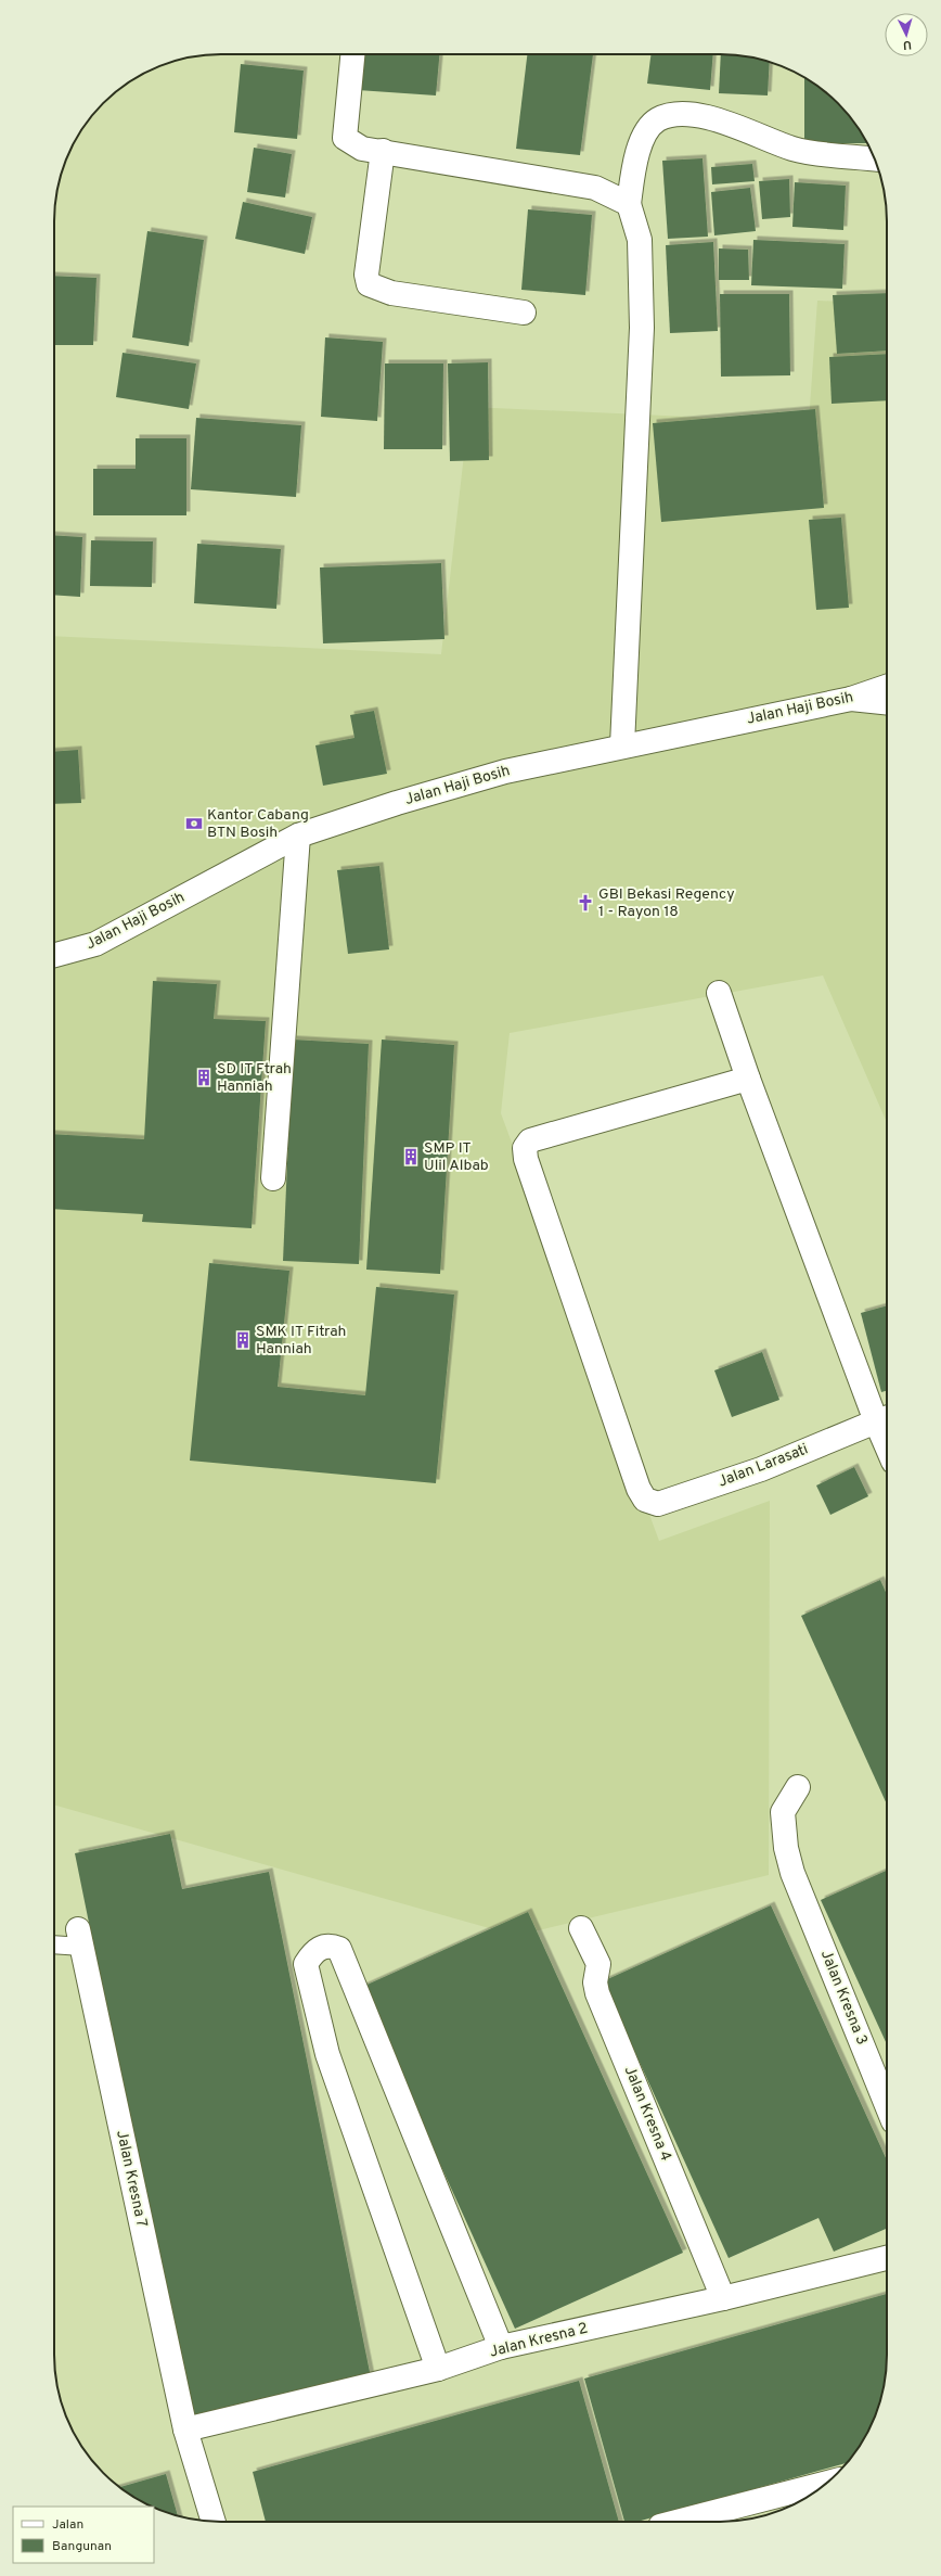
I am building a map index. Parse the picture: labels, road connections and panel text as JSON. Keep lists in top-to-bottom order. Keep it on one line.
{"streets":{"street":["Jalan Haji Bosih","Jalan Larasati","Jalan Kresna 3","Jalan Kresna 4","Jalan Kresna 7","Jalan Kresna 2"]},"crossings":[["Jalan Kresna 4","Jalan Kresna 2"],["Jalan Kresna 7","Jalan Kresna 2"]],"places":{"bank":["Kantor Cabang BTN Bosih"],"church":["GBI Bekasi Regency 1 - Rayon 18"],"building":["SD IT Ftrah Hanniah","SMP IT Ulil Albab","SMK IT Fitrah Hanniah"]},"legend":["Jalan","Bangunan"],"north":"bottom"}
